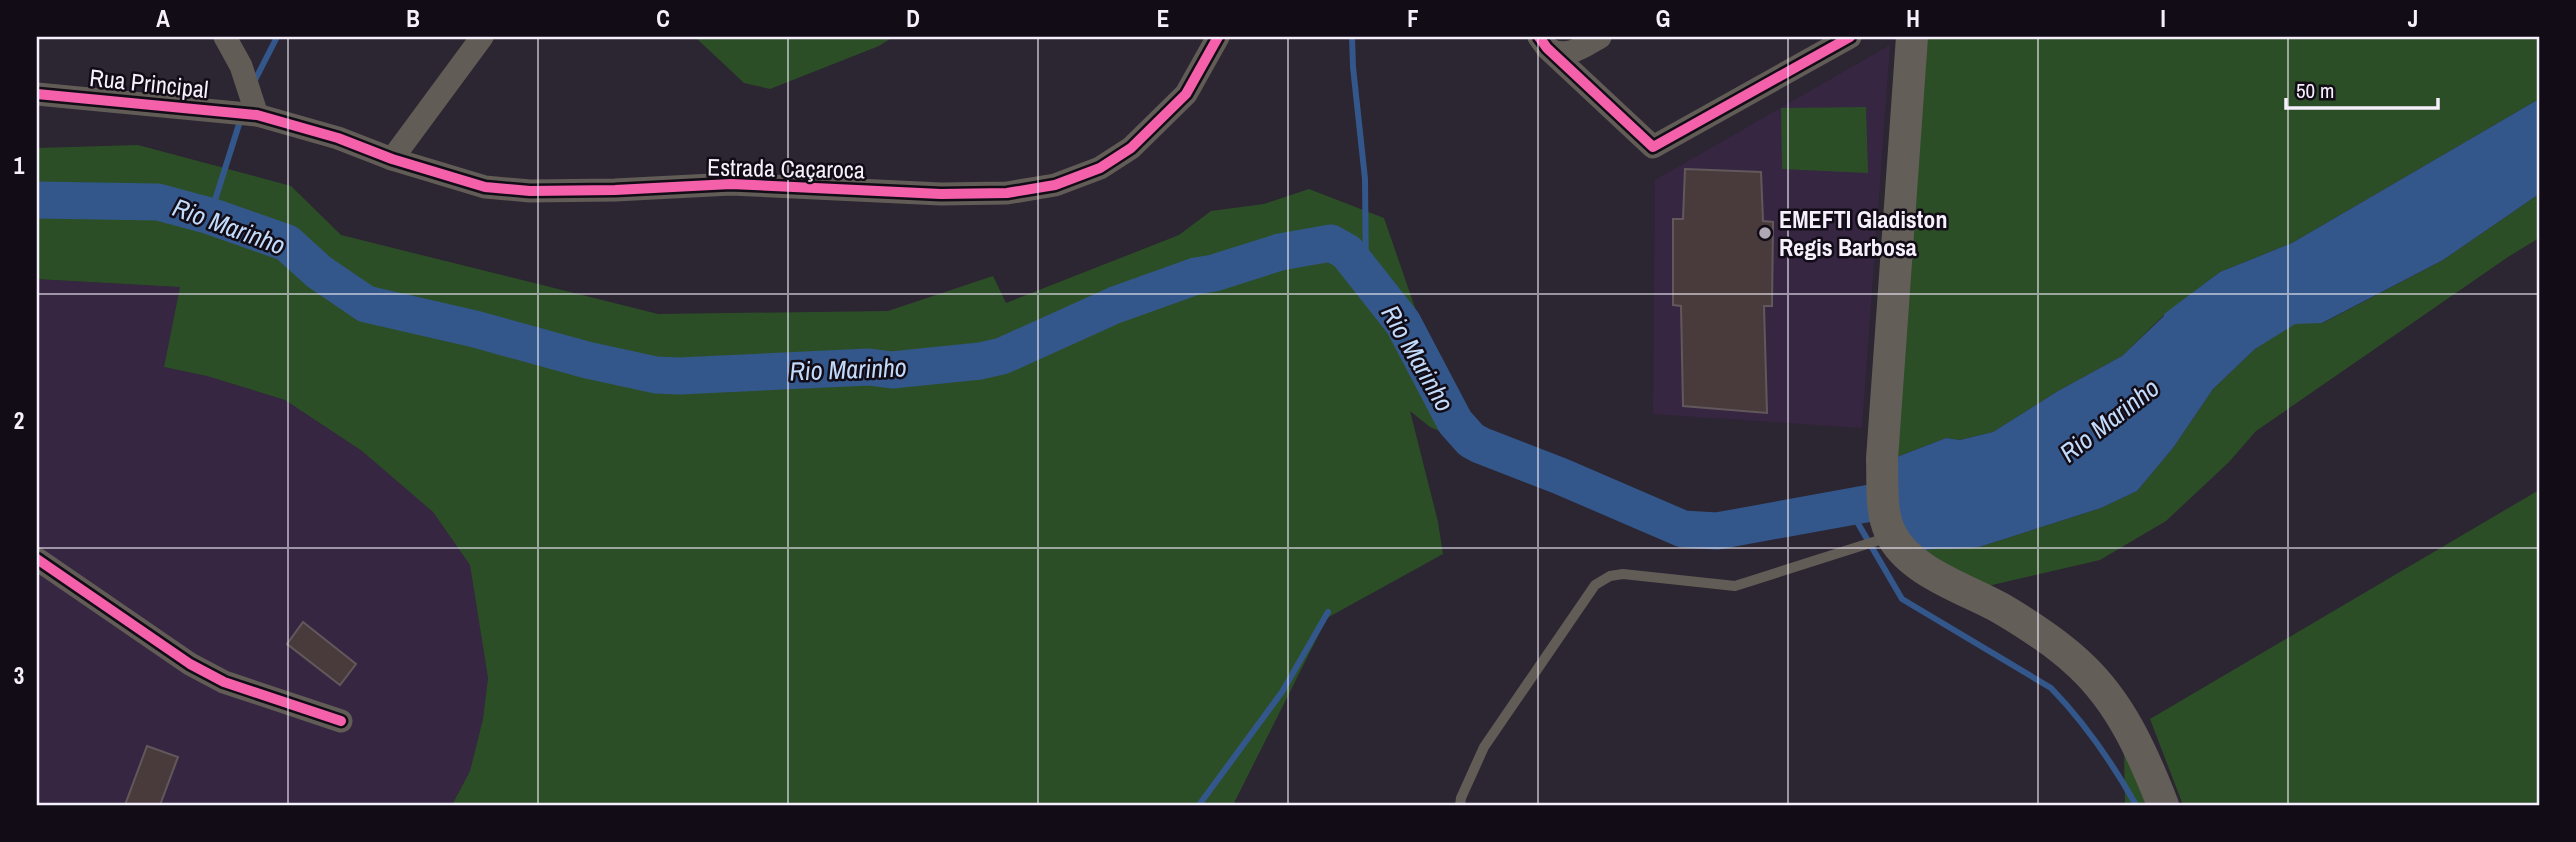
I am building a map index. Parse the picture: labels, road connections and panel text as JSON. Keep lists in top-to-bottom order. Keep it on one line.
{"streets":{"street":["Rua Principal","Estrada Caçaroca"]},"crossings":[["Rua Principal","Estrada Caçaroca"]],"water":["Rio Marinho"],"places":["EMEFTI Gladiston Regis Barbosa"],"scale_bar":"50 m","grid":{"columns":["A","B","C","D","E","F","G","H","I","J"],"rows":["1","2","3"]}}
